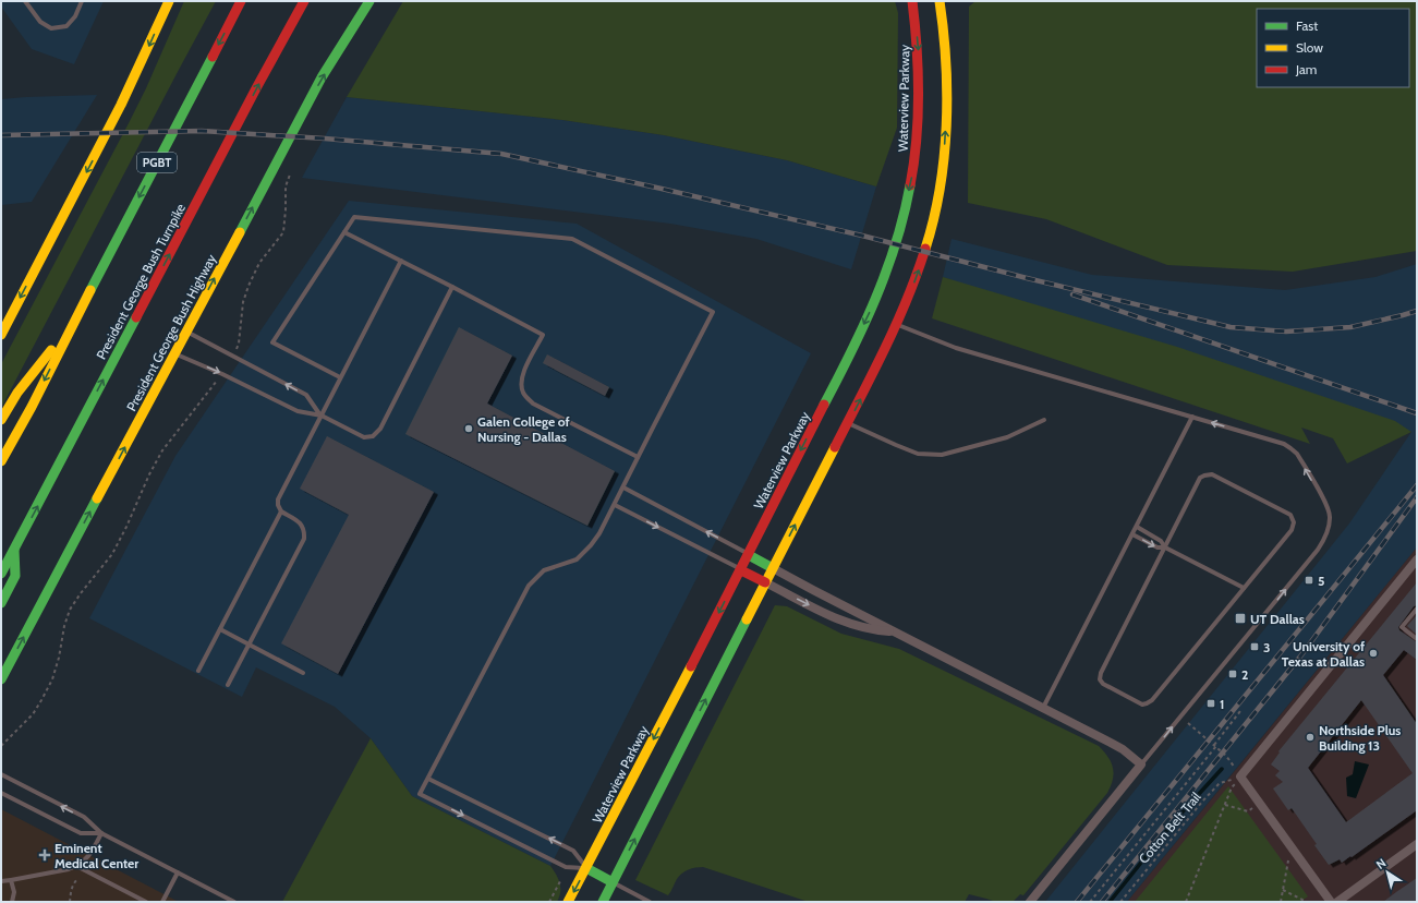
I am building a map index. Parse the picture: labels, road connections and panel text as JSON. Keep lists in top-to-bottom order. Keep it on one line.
{"streets":{"main road":["Waterview Parkway","PGBT","President George Bush Turnpike","President George Bush Highway"],"path":["Cotton Belt Trail"]},"one_way":["President George Bush Highway"],"places":{"other":["Galen College of Nursing - Dallas","University of Texas at Dallas","Northside Plus Building 13"],"transit":["5","UT Dallas","3","2","1"],"health":["Eminent Medical Center"]},"legend":["Fast","Slow","Jam"],"north":"top left"}
